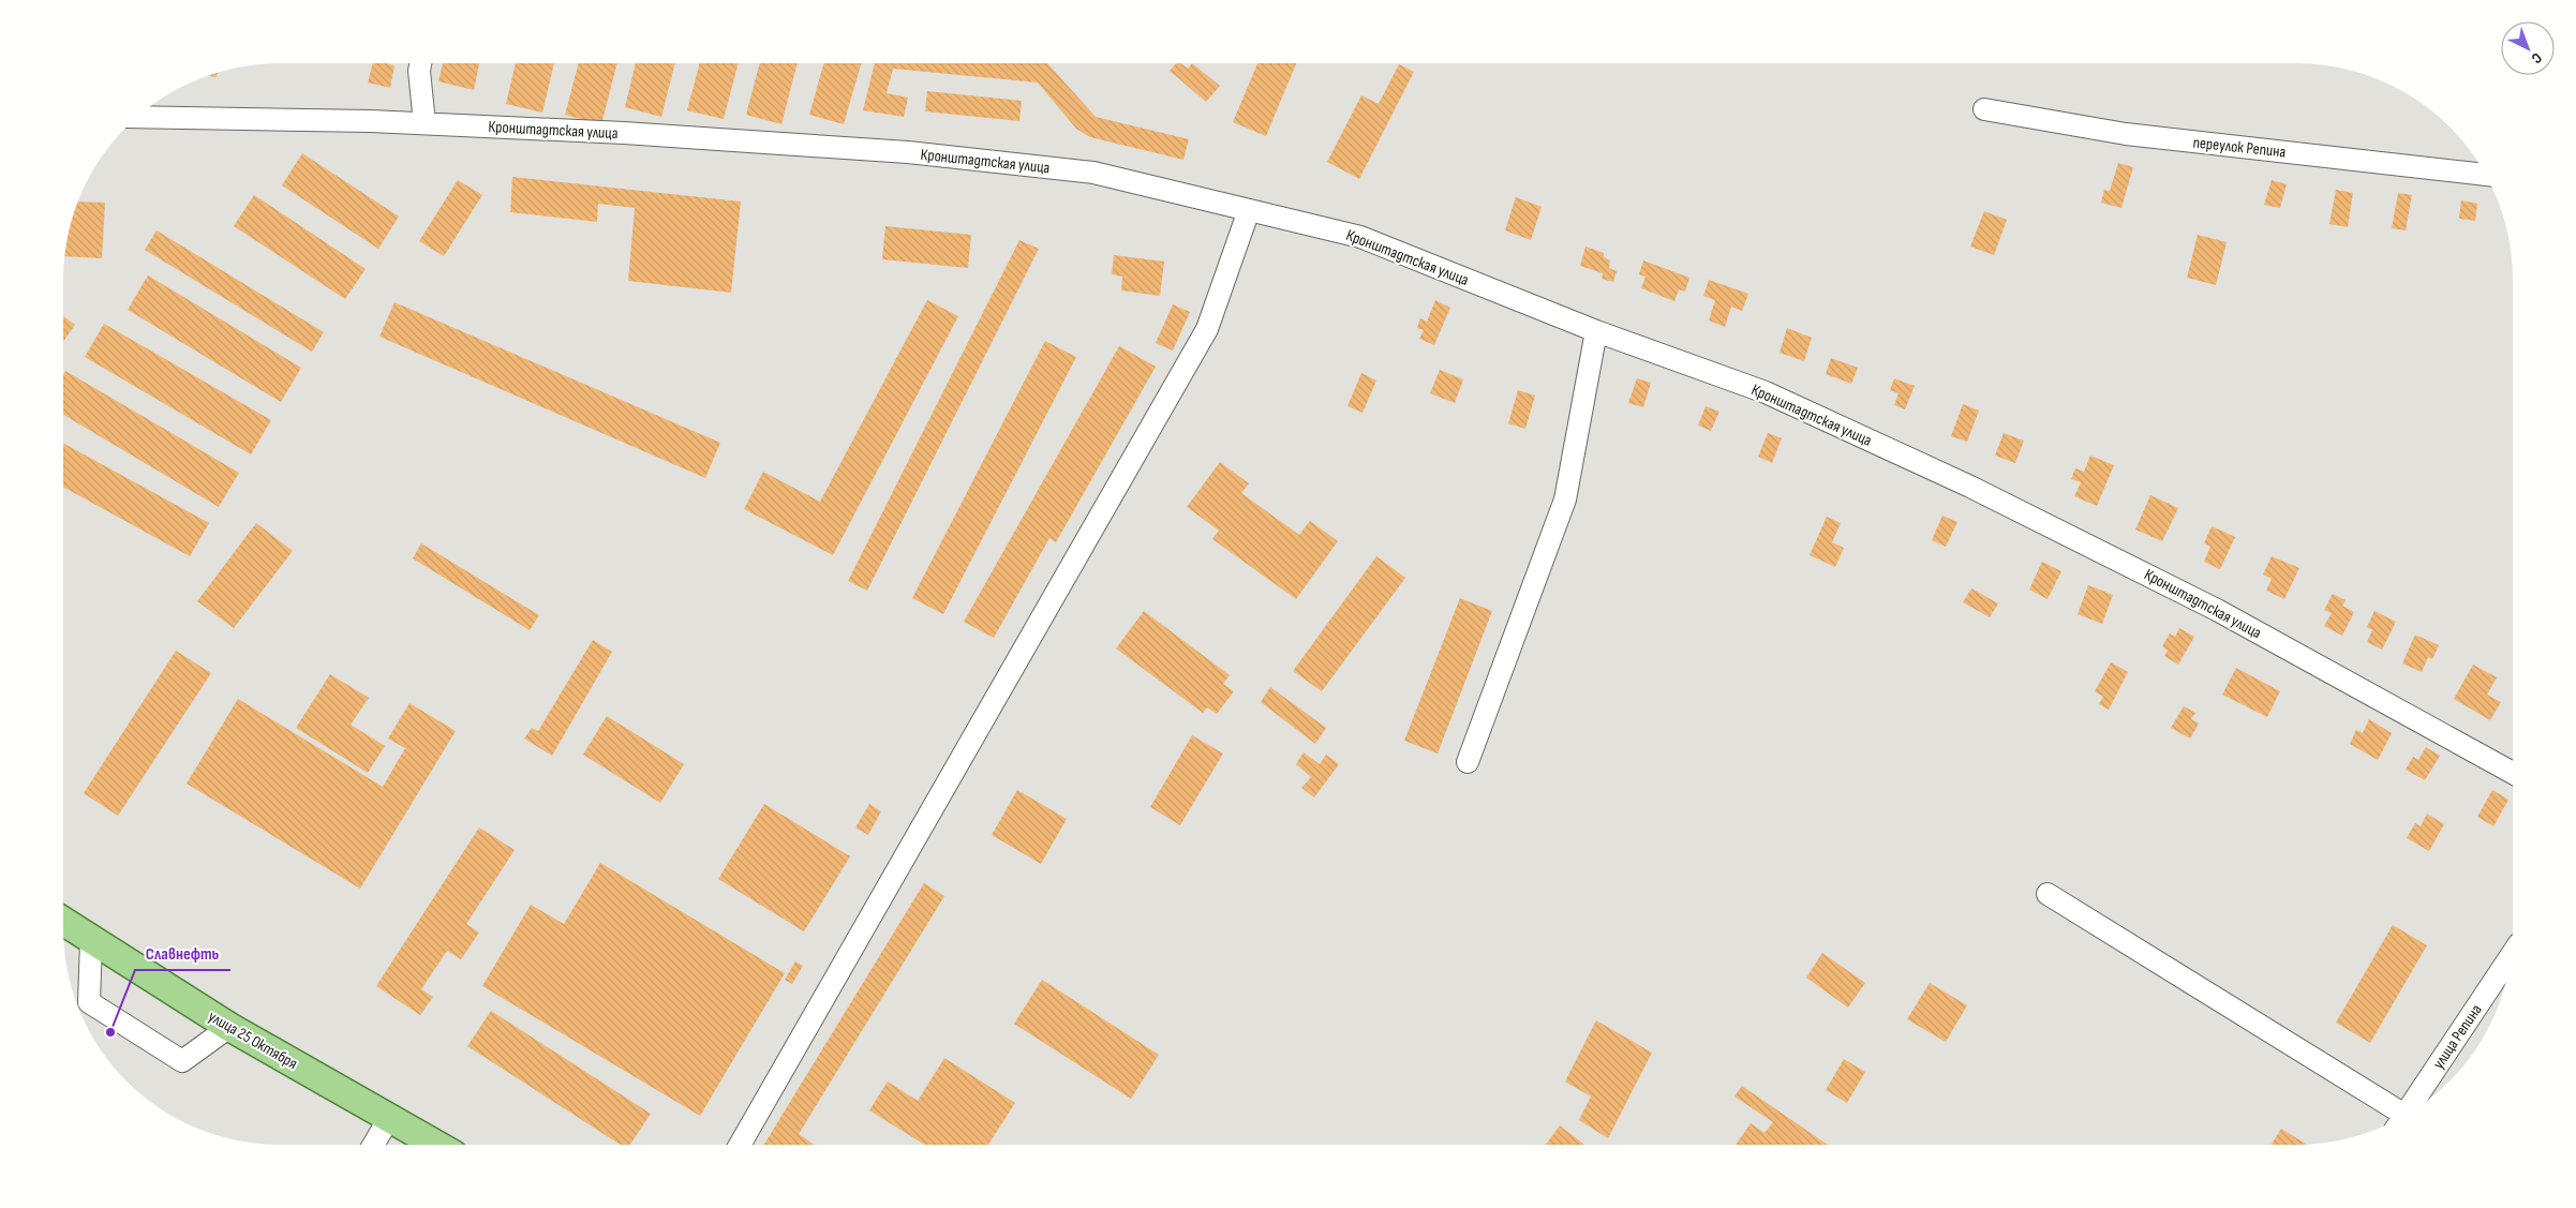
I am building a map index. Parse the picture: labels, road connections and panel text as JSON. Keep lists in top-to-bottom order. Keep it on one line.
{"streets":{"main road":["улица 25 Октября"],"street":["Кронштадтская улица","переулок Репина","улица Репина"]},"places":["Славнефть"],"north":"bottom right"}
